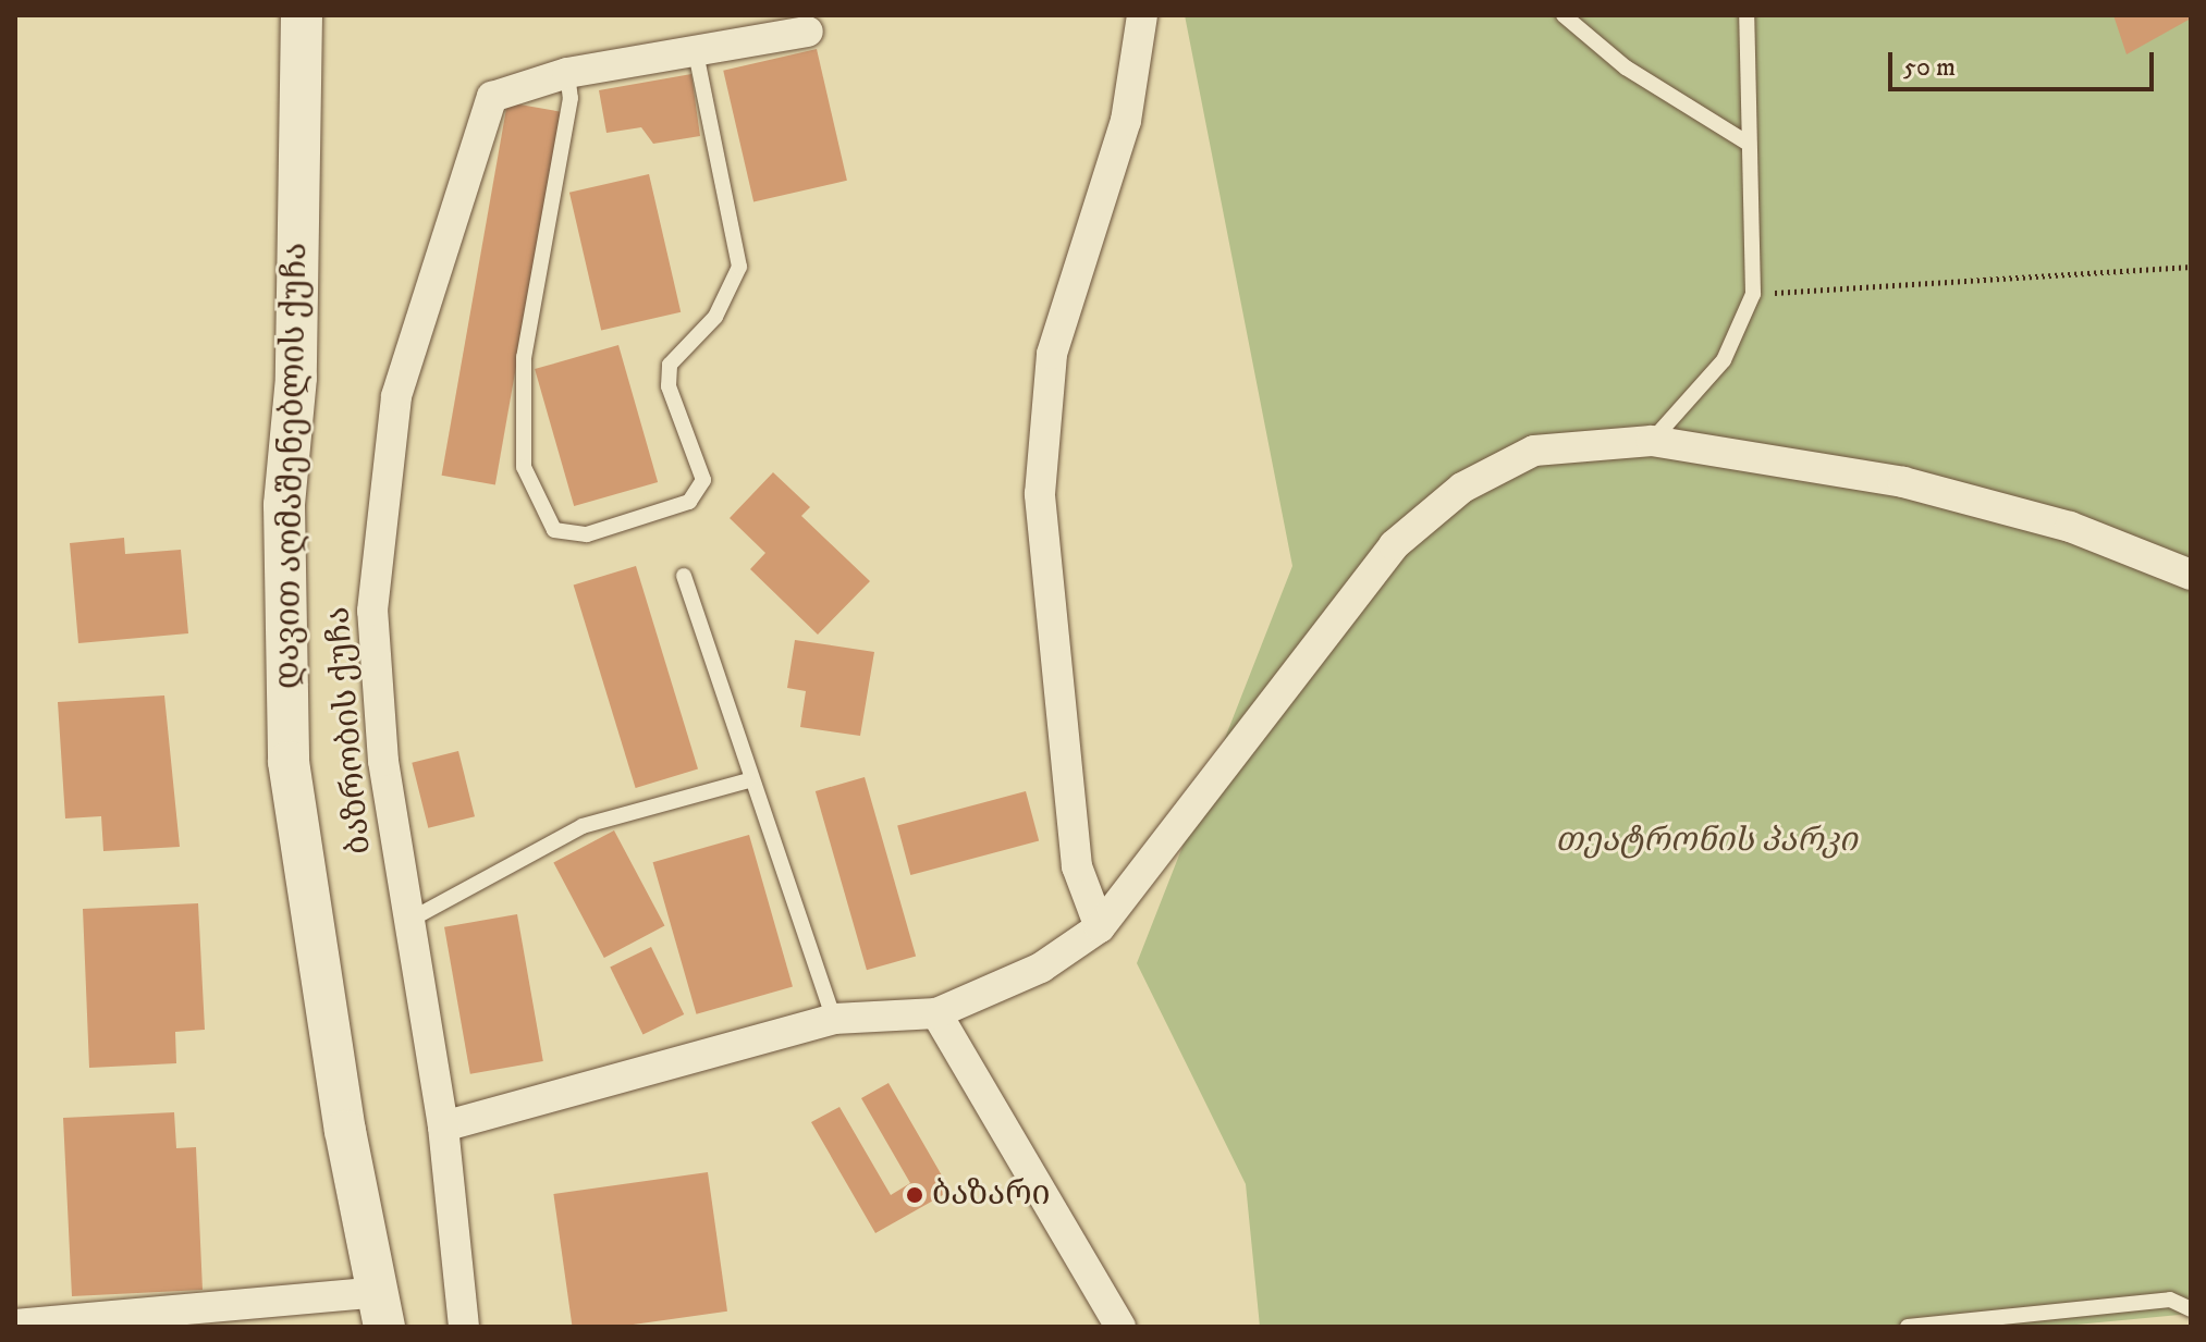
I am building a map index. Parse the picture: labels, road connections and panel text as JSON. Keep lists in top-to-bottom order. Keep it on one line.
{"streets":{"main road":["დავით აღმაშენებლის ქუჩა"],"street":["ბაზრობის ქუჩა"]},"parks":["თეატრონის პარკი"],"places":["ბაზარი"],"scale_bar":"50 m"}
